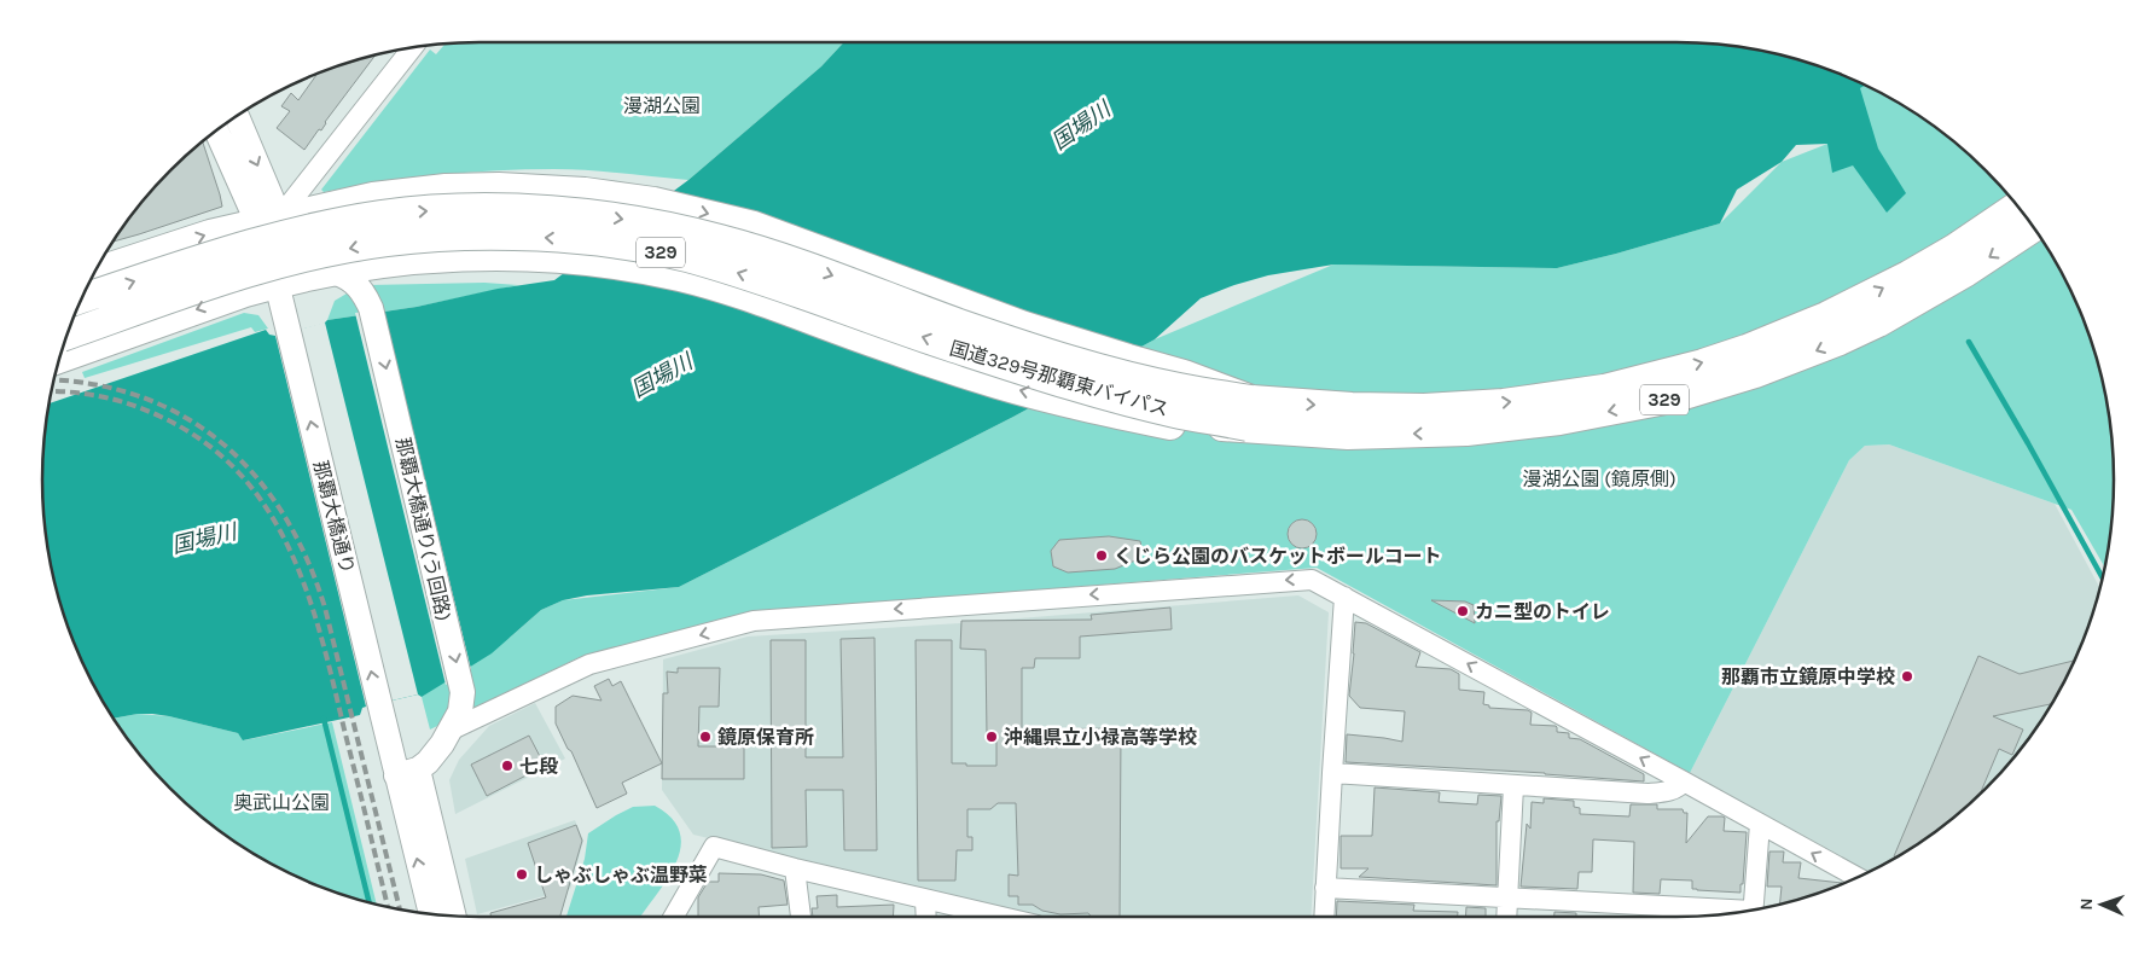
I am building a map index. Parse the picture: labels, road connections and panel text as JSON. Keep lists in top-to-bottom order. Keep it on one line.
{"streets":{"highway":["329","国道329号那覇東バイパス"],"main road":["那覇大橋通り","那覇大橋通り(う回路)"]},"crossings":[["那覇大橋通り","那覇大橋通り(う回路)"]],"one_way":["那覇大橋通り(う回路)"],"water":["国場川"],"parks":["漫湖公園","漫湖公園 (鏡原側)","奥武山公園"],"places":["くじら公園のバスケットボールコート","カニ型のトイレ","那覇市立鏡原中学校","鏡原保育所","沖縄県立小禄高等学校","七段","しゃぶしゃぶ温野菜"],"north":"left"}
